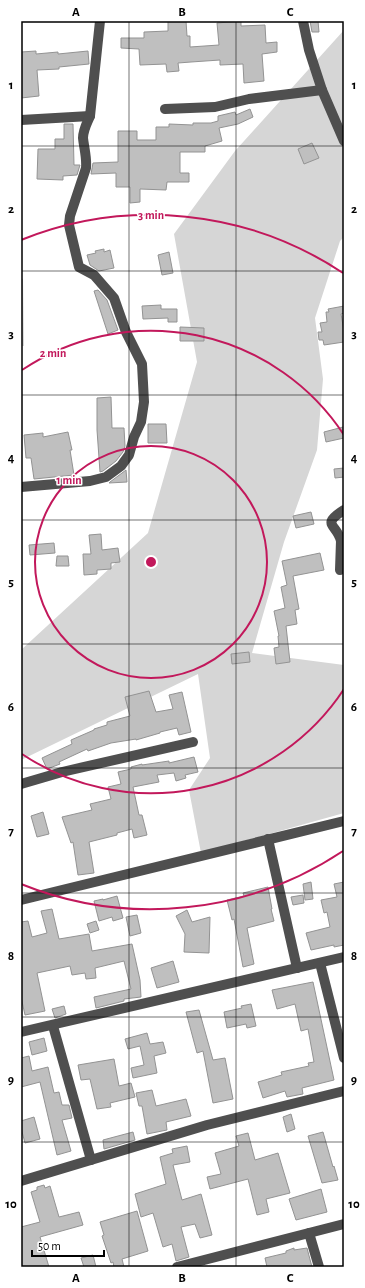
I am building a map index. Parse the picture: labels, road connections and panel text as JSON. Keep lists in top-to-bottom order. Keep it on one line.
{"scale_bar":"50 m","grid":{"columns":["A","B","C"],"rows":["1","2","3","4","5","6","7","8","9","10"]},"rings":["3 min","2 min","1 min"]}
